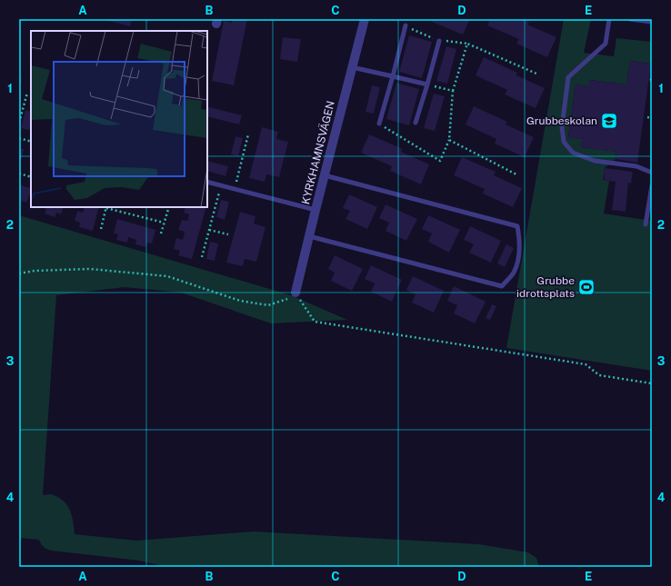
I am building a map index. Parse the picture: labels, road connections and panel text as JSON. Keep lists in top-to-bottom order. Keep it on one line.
{"streets":{"street":["KYRKHAMNSVÄGEN"]},"places":{"school or university":["Grubbeskolan"],"sports":["Grubbe idrottsplats"]},"grid":{"columns":["A","B","C","D","E"],"rows":["1","2","3","4"]}}
